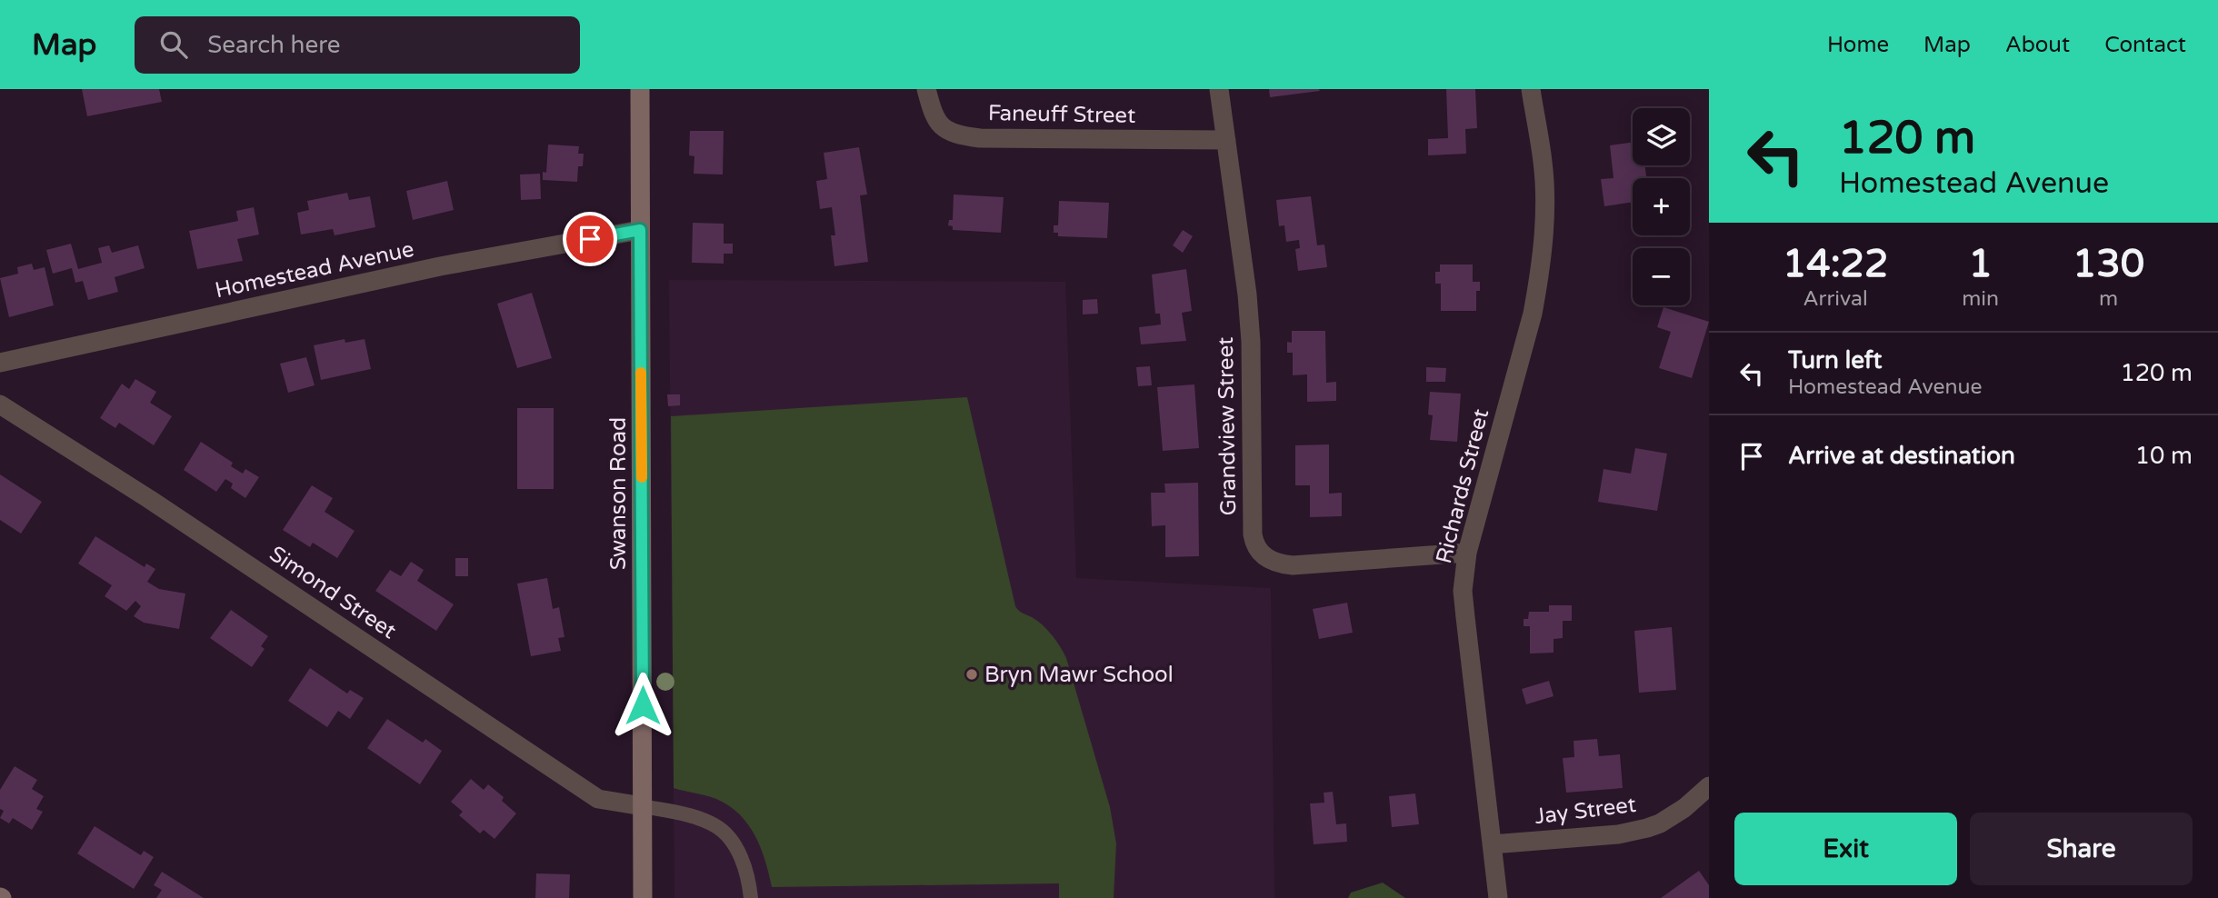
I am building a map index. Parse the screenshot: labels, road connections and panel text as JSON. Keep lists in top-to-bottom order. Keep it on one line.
{"streets":{"street":["Faneuff Street","Homestead Avenue","Grandview Street","Richards Street","Swanson Road","Simond Street","Jay Street"]},"crossings":[["Faneuff Street","Grandview Street"],["Homestead Avenue","Swanson Road"],["Grandview Street","Richards Street"],["Richards Street","Jay Street"],["Swanson Road","Simond Street"]],"places":["Bryn Mawr School"],"page":{"header":"Map","search":"Search here","nav":["Home","Map","About","Contact"],"turn":["120 m","Homestead Avenue"],"map_buttons":["+","−"],"eta":["14:22","Arrival","1","min","130","m"],"list":[{"name":"Turn left","note":"Homestead Avenue","value":"120 m"},{"name":"Arrive at destination","value":"10 m"}],"buttons":["Exit","Share"]}}
